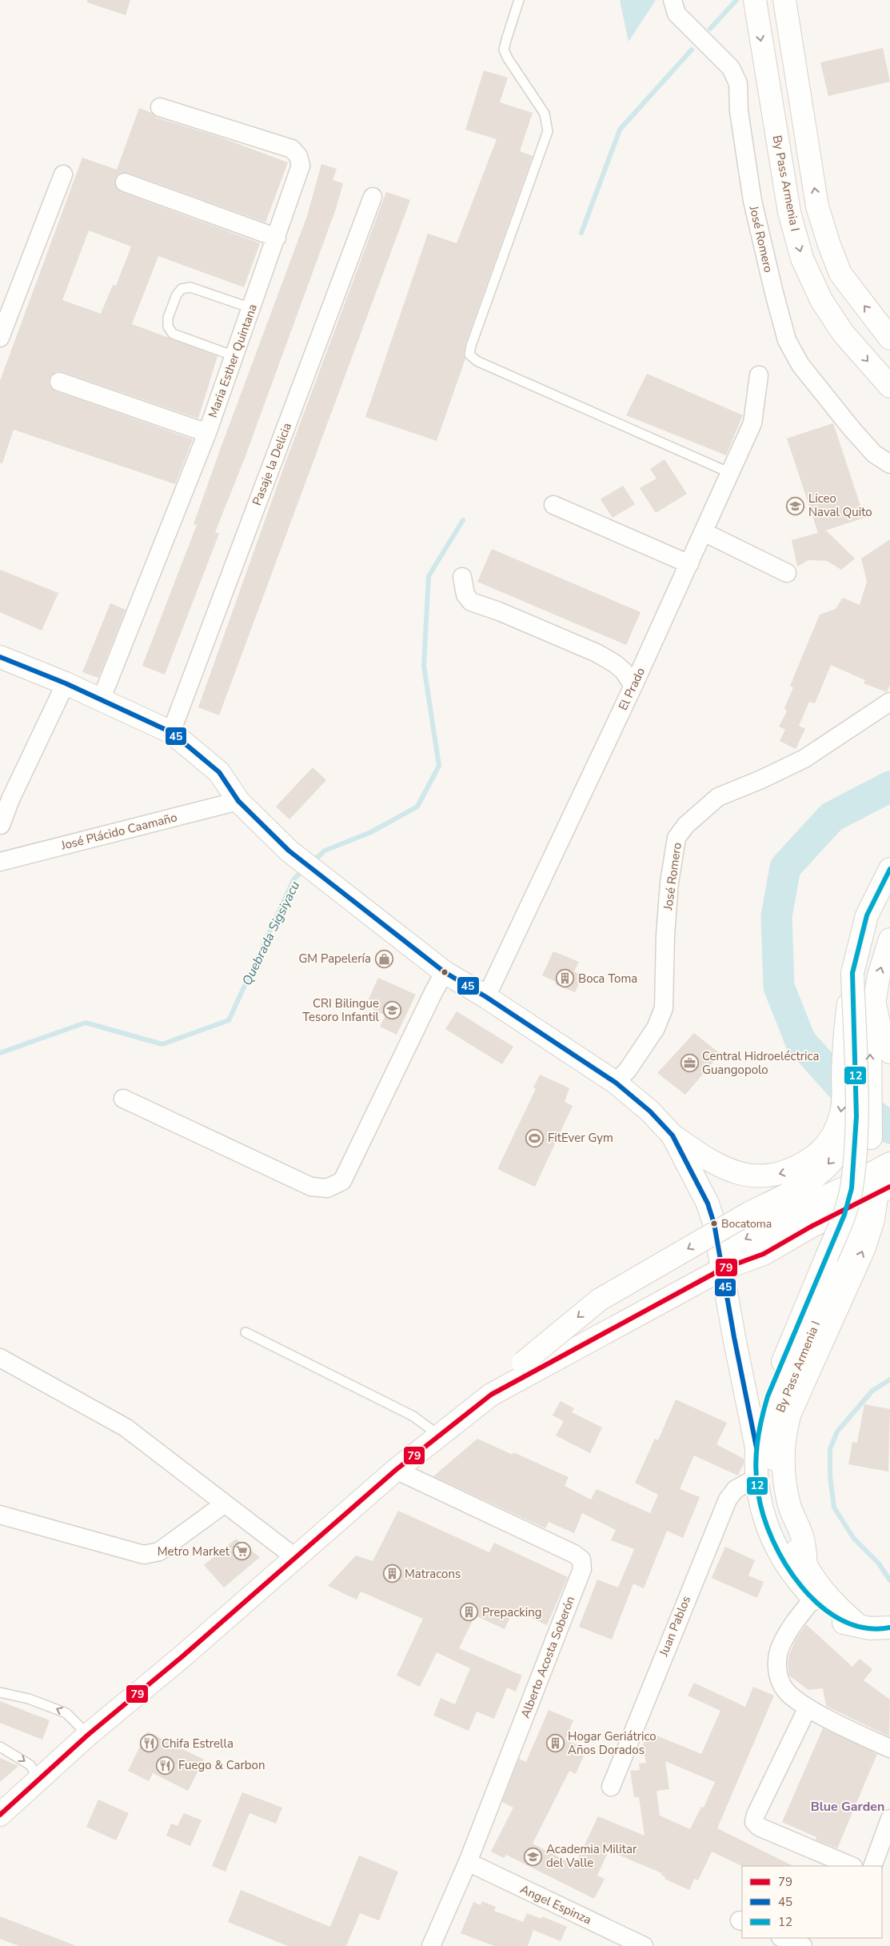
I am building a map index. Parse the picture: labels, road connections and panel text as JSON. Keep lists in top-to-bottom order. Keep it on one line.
{"streets":{"main road":["By Pass Armenia I"],"street":["José Romero","Maria Esther Quintana","Pasaje la Delicia","El Prado","José Plácido Caamaño","Juan Pablos","Alberto Acosta Soberón","Angel Espinza"]},"crossings":[["By Pass Armenia I","Juan Pablos"],["Alberto Acosta Soberón","Angel Espinza"]],"districts":["Blue Garden"],"water":["Quebrada Sigsiyacu"],"places":{"school or university":["Liceo Naval Quito","CRI Bilingue Tesoro Infantil","Academia Militar del Valle"],"shop":["GM Papelería"],"building":["Boca Toma","Matracons","Prepacking","Hogar Geriátrico Años Dorados"],"office":["Central Hidroeléctrica Guangopolo"],"sports":["FitEver Gym"],"other":["Bocatoma"],"supermarket":["Metro Market"],"restaurant":["Chifa Estrella","Fuego & Carbon"]},"lines":["transit line 45","transit line 12","transit line 79"],"legend":["79","45","12"]}
